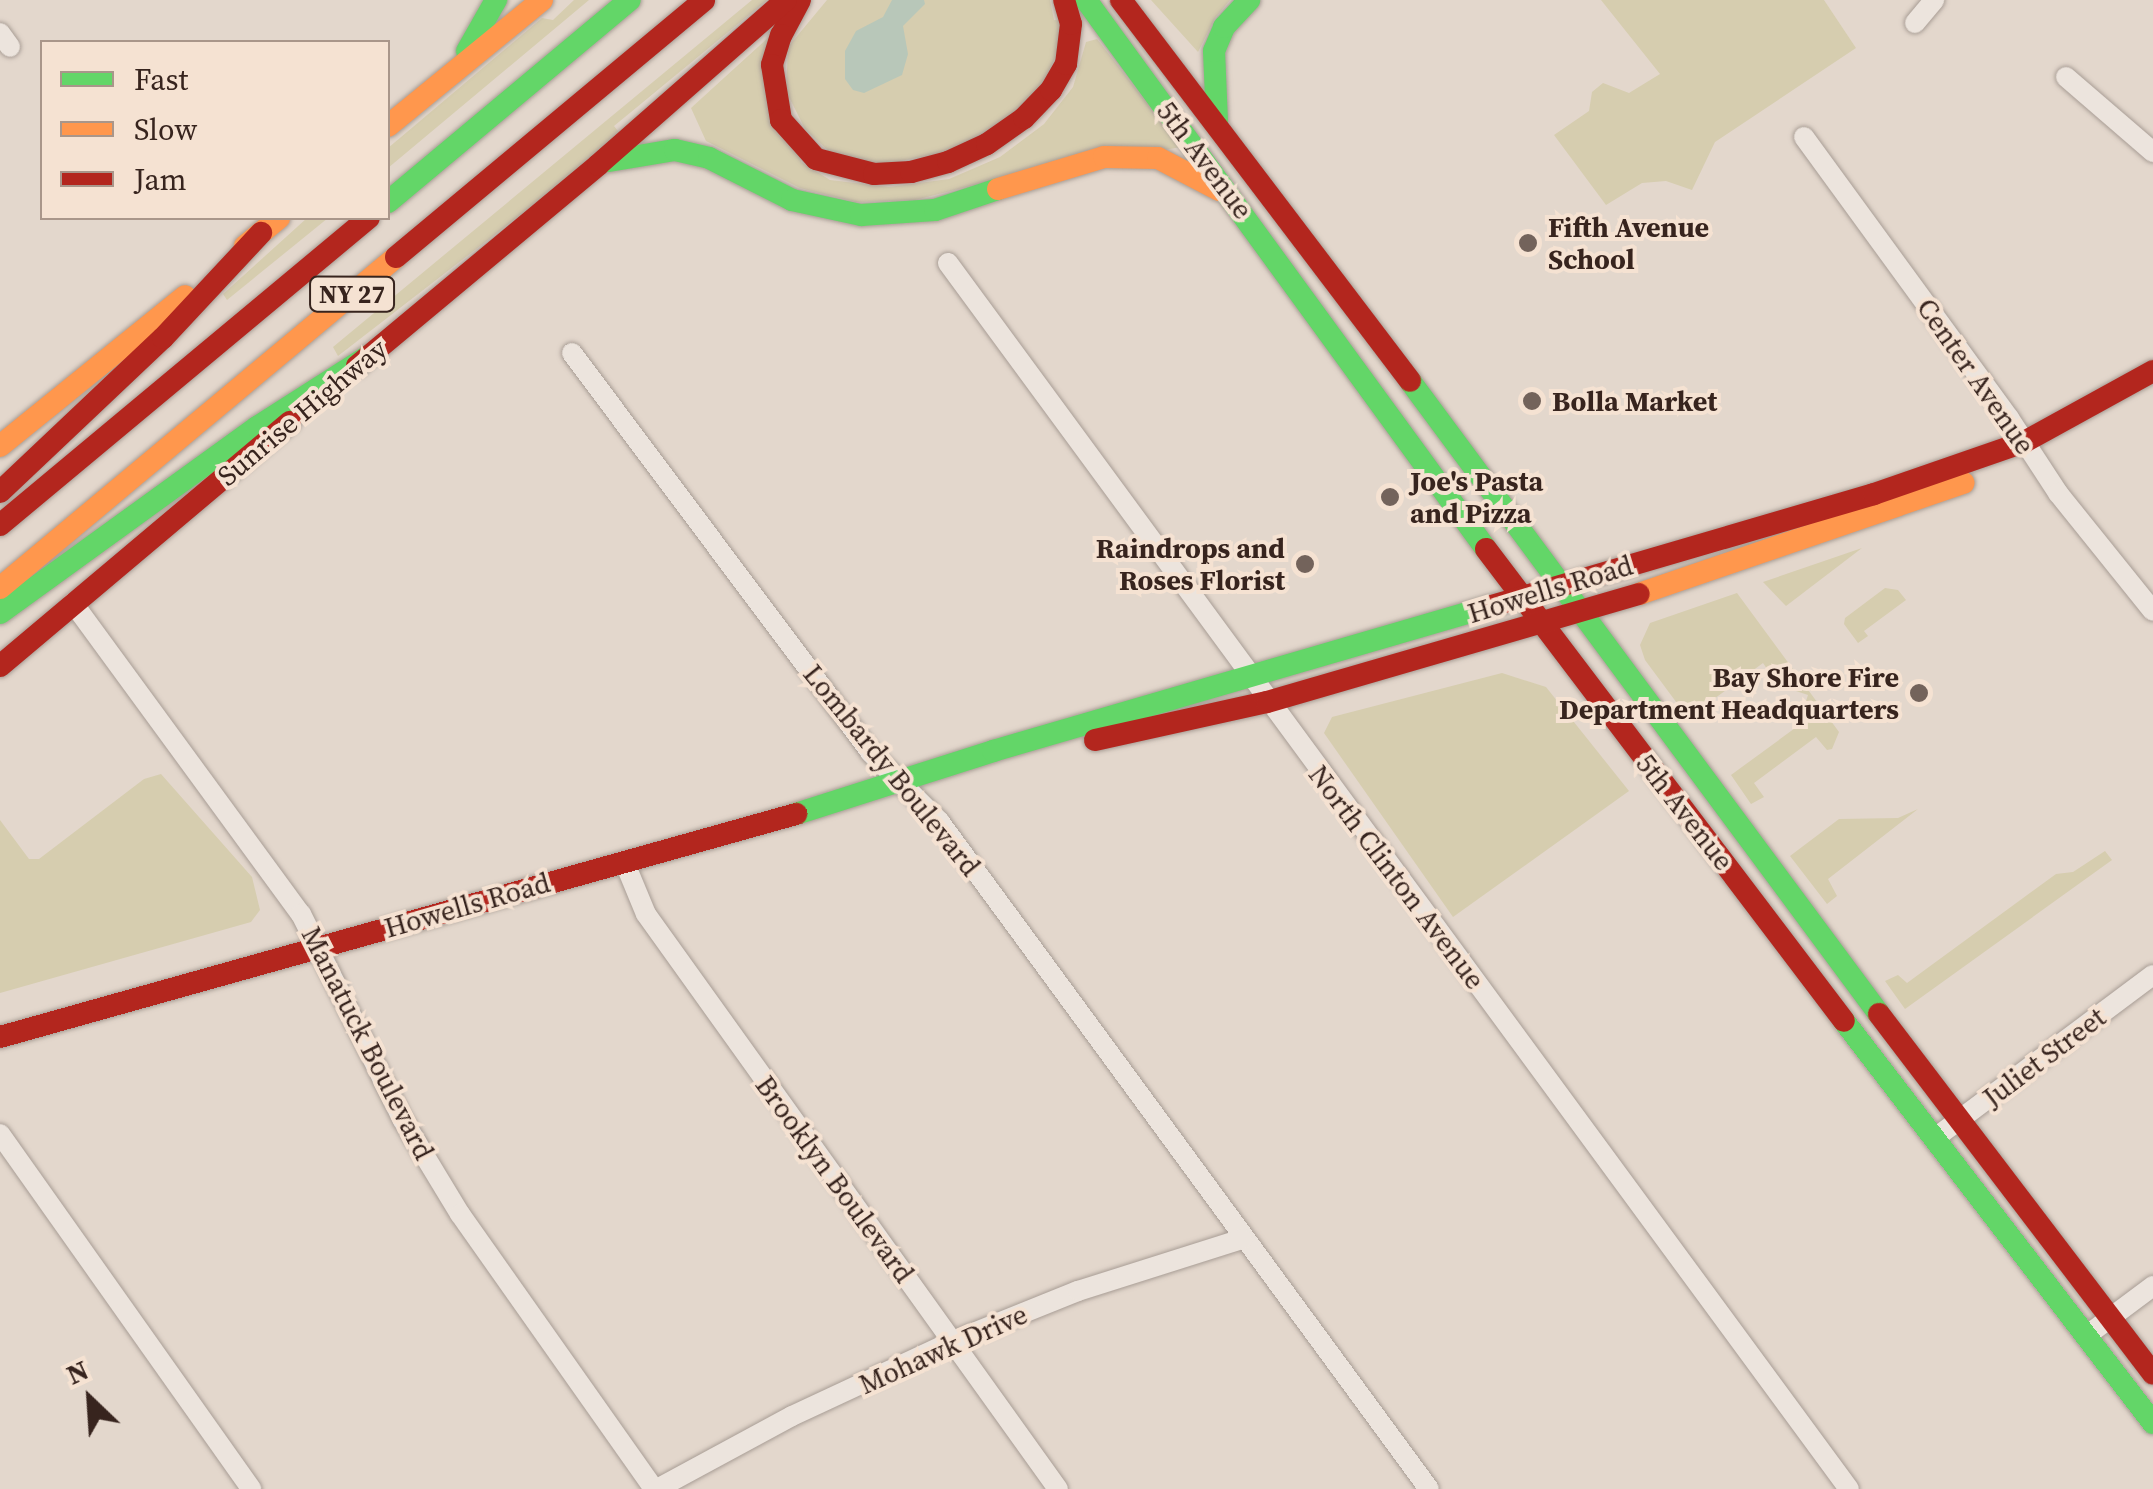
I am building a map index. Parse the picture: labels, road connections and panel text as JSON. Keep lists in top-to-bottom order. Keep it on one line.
{"streets":{"main road":["5th Avenue","NY 27","Sunrise Highway","Howells Road"],"street":["Center Avenue","Lombardy Boulevard","North Clinton Avenue","Manatuck Boulevard","Juliet Street","Brooklyn Boulevard","Mohawk Drive"]},"crossings":[["5th Avenue","Howells Road"],["5th Avenue","Juliet Street"],["Center Avenue","Howells Road"],["Sunrise Highway","Manatuck Boulevard"],["Howells Road","Lombardy Boulevard"],["Howells Road","North Clinton Avenue"],["Howells Road","Manatuck Boulevard"],["Howells Road","Brooklyn Boulevard"],["Lombardy Boulevard","Mohawk Drive"],["Manatuck Boulevard","Mohawk Drive"],["Brooklyn Boulevard","Mohawk Drive"]],"places":["Fifth Avenue School","Bolla Market","Joe's Pasta and Pizza","Raindrops and Roses Florist","Bay Shore Fire Department Headquarters"],"legend":["Fast","Slow","Jam"],"north":"top left"}
